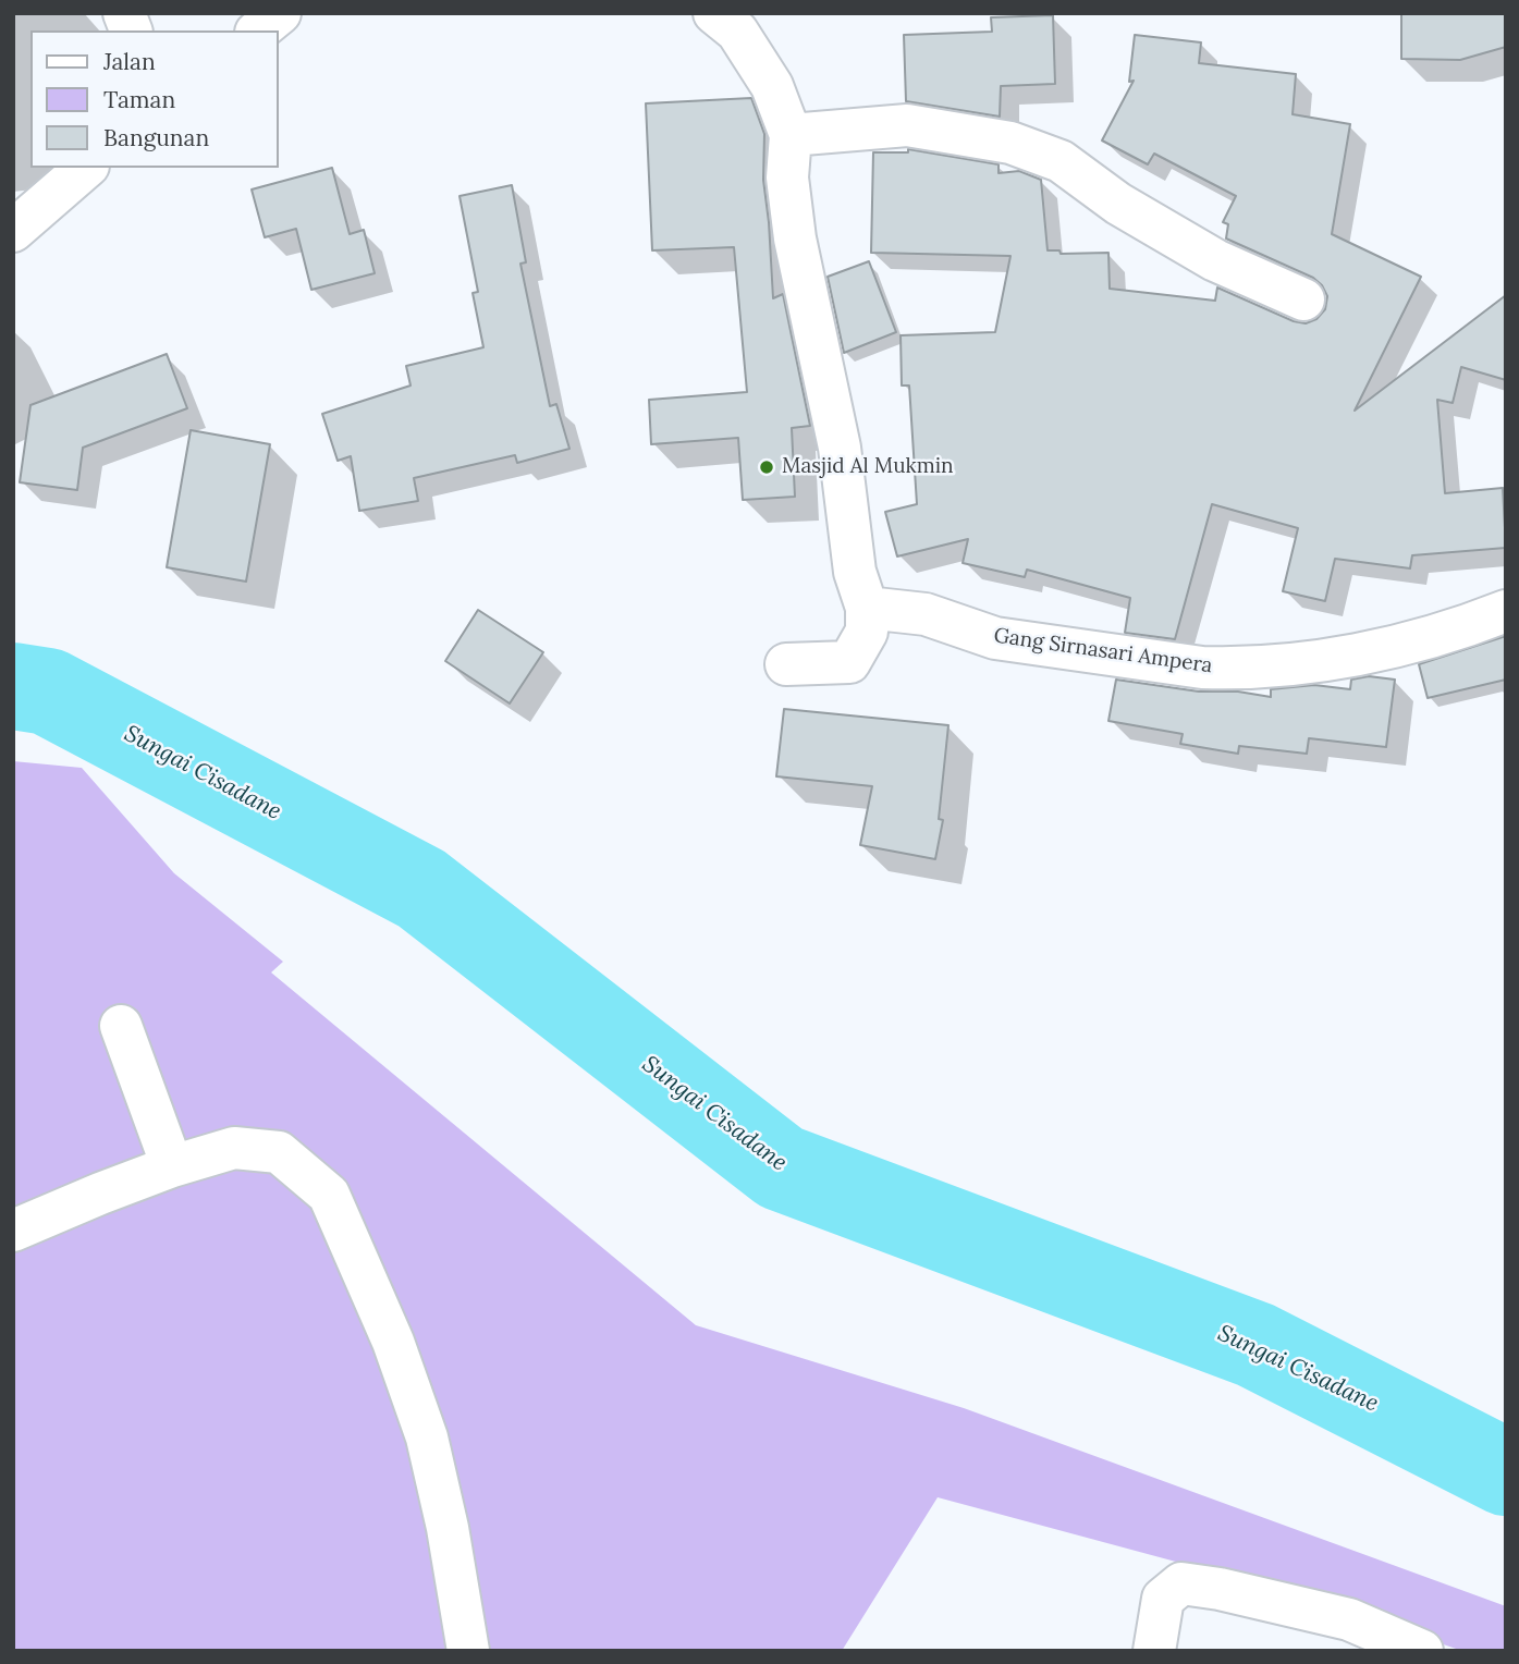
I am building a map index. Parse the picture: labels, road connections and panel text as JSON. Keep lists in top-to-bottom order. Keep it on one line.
{"streets":{"street":["Gang Sirnasari Ampera"]},"water":["Sungai Cisadane"],"places":["Masjid Al Mukmin"],"legend":["Jalan","Taman","Bangunan"]}
